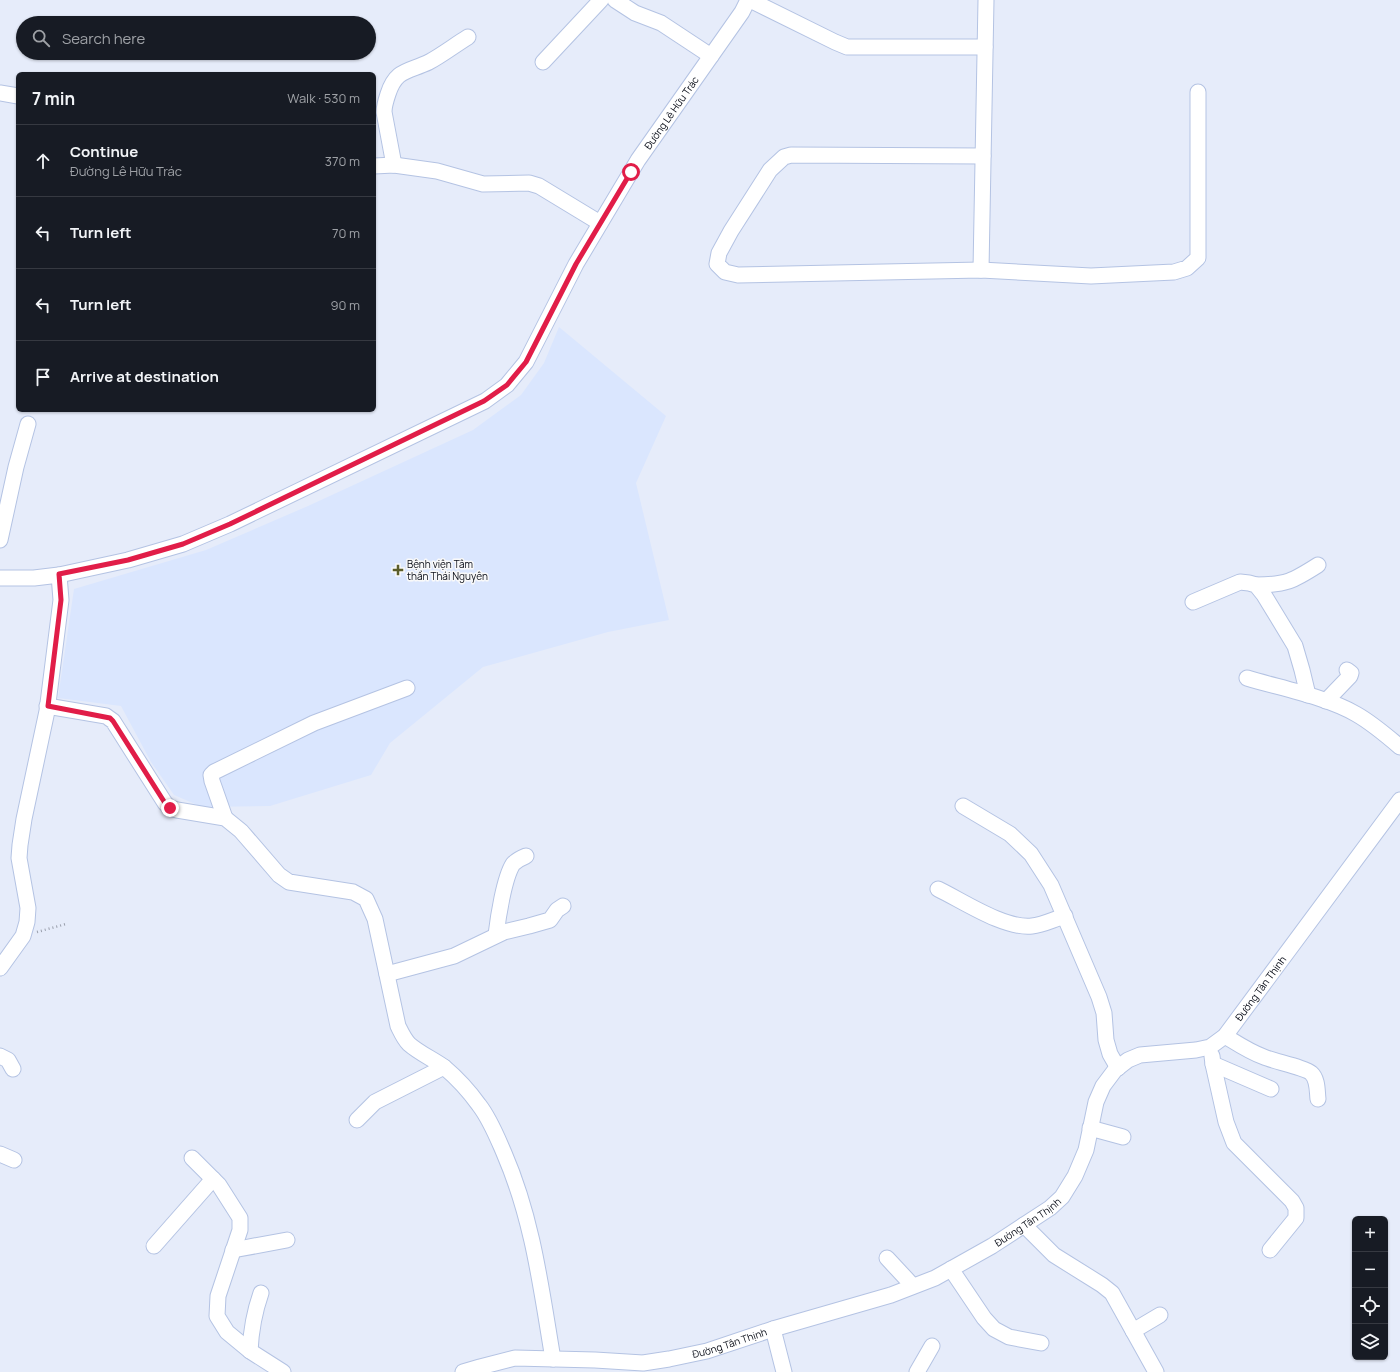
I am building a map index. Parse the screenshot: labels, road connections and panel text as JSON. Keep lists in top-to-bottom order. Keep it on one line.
{"streets":{"street":["Đường Lê Hữu Trác","Đường Tân Thịnh"]},"places":{"health":["Bệnh viện Tâm thần Thái Nguyên"]},"page":{"search":"Search here","heading":["7 min","Walk · 530 m"],"list":[["Continue","Đường Lê Hữu Trác","370 m"],["Turn left","70 m"],["Turn left","90 m"],"Arrive at destination"],"map_buttons":["+","−"]}}
